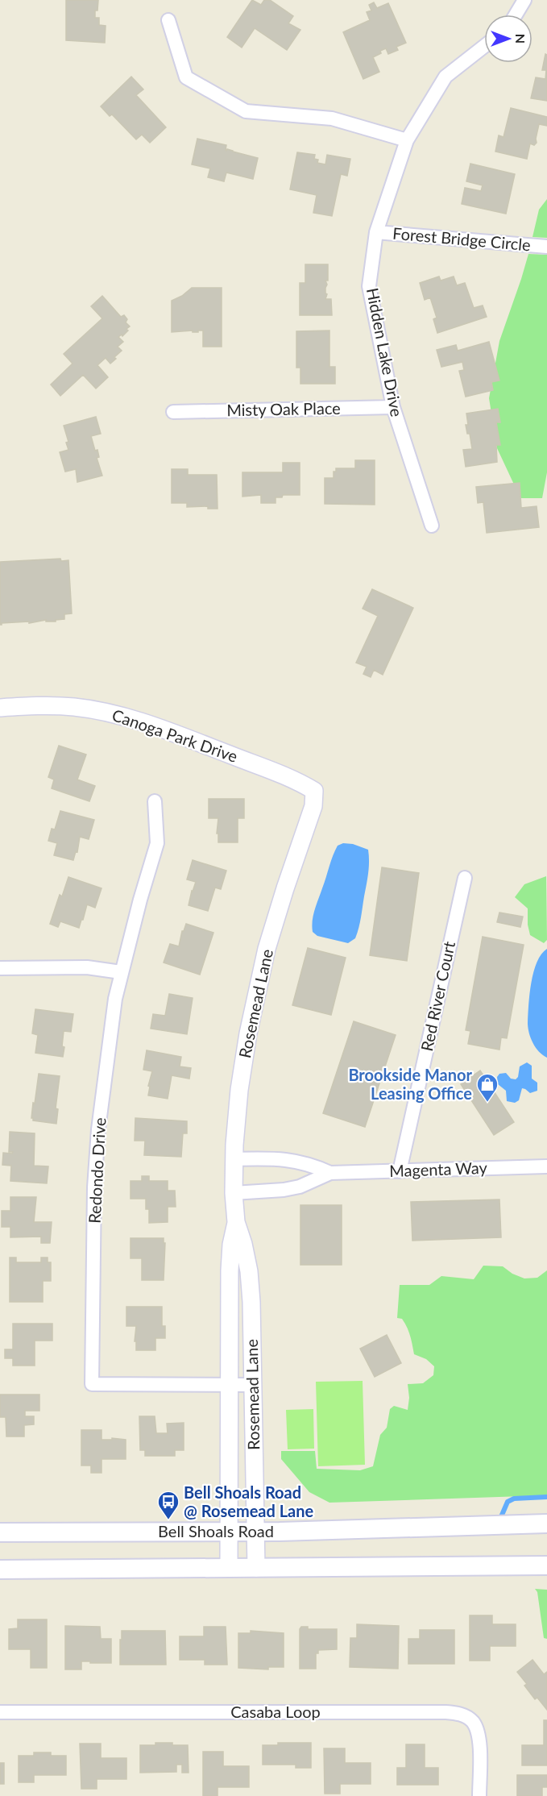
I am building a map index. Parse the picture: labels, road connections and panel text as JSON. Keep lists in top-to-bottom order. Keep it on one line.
{"streets":{"main road":["Bell Shoals Road"],"street":["Forest Bridge Circle","Hidden Lake Drive","Misty Oak Place","Canoga Park Drive","Red River Court","Rosemead Lane","Magenta Way","Redondo Drive","Casaba Loop"]},"crossings":[["Forest Bridge Circle","Hidden Lake Drive"],["Hidden Lake Drive","Misty Oak Place"],["Canoga Park Drive","Rosemead Lane"],["Red River Court","Magenta Way"],["Rosemead Lane","Magenta Way"],["Rosemead Lane","Redondo Drive"],["Rosemead Lane","Bell Shoals Road"]],"places":{"shop":["Brookside Manor Leasing Office"],"bus stop":["Bell Shoals Road @ Rosemead Lane"]},"north":"right"}
